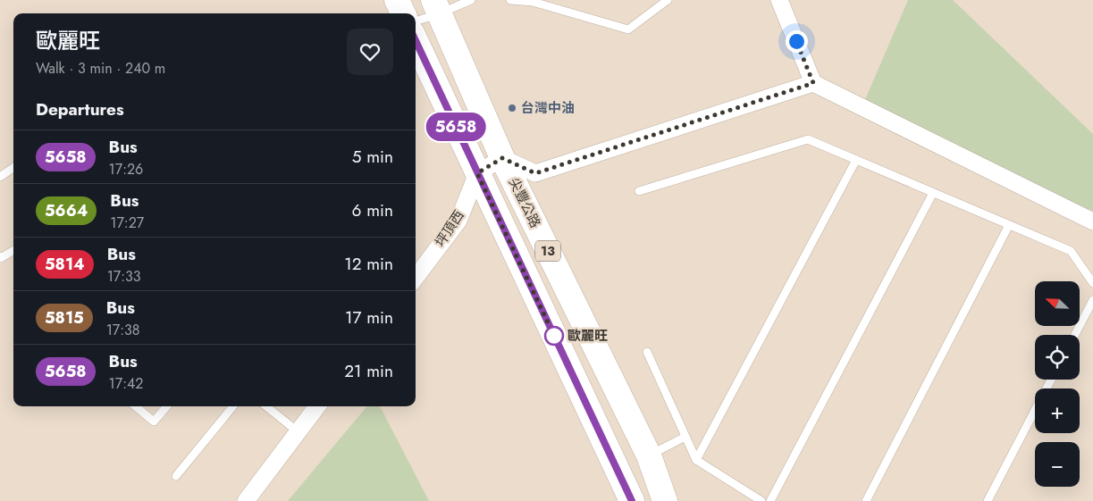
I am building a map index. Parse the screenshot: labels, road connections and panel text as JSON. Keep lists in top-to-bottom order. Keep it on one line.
{"streets":{"main road":["尖豐公路","13"],"street":["坪頂西"]},"crossings":[["坪頂西","13"]],"places":["台灣中油","歐麗旺"],"lines":["bus line 5658"],"north":"top left","page":{"on_map":"5658","heading":[["歐麗旺","Walk · 3 min · 240 m"],"Departures"],"list":[{"mark":"5658","name":"Bus","note":"17:26","value":"5 min"},{"mark":"5664","name":"Bus","note":"17:27","value":"6 min"},{"mark":"5814","name":"Bus","note":"17:33","value":"12 min"},{"mark":"5815","name":"Bus","note":"17:38","value":"17 min"},{"mark":"5658","name":"Bus","note":"17:42","value":"21 min"}],"map_buttons":["+","−"]}}
